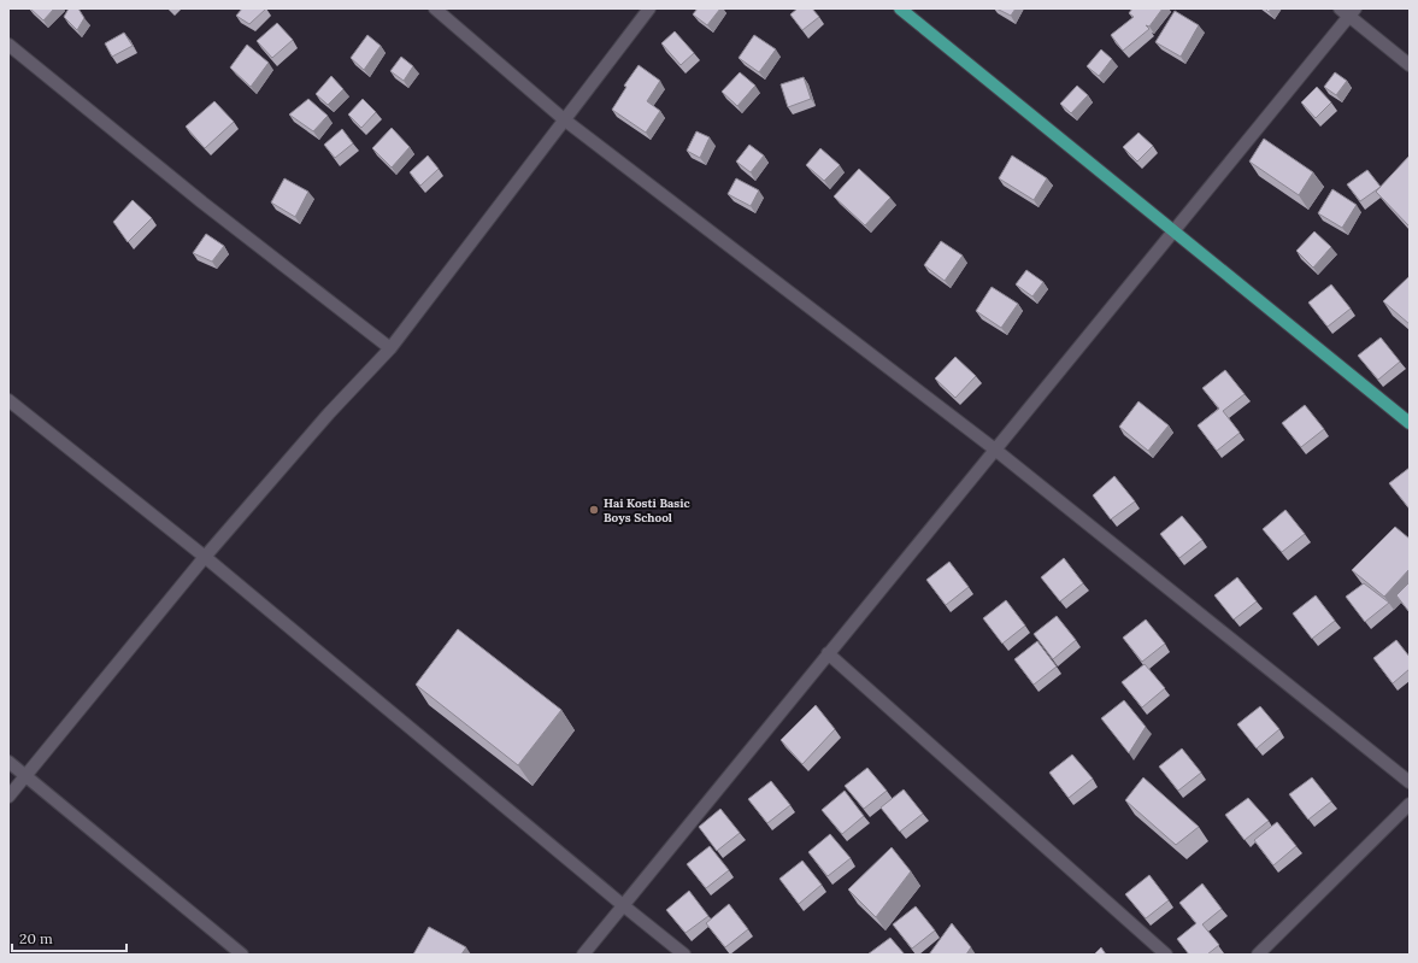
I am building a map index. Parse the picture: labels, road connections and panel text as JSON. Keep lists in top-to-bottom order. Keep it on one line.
{"places":["Hai Kosti Basic Boys School"],"scale_bar":"20 m"}
